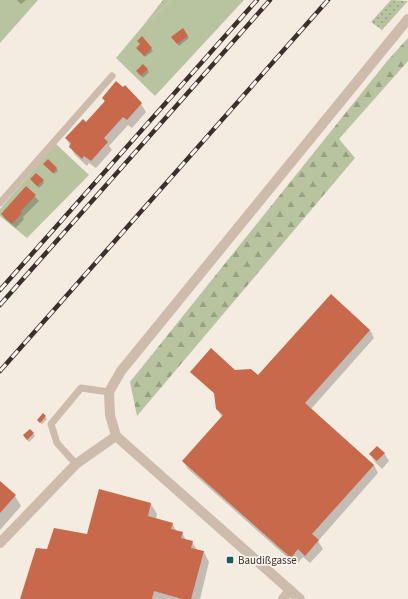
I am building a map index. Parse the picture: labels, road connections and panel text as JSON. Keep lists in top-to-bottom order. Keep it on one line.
{"places":{"transit":["Baudißgasse"]}}
